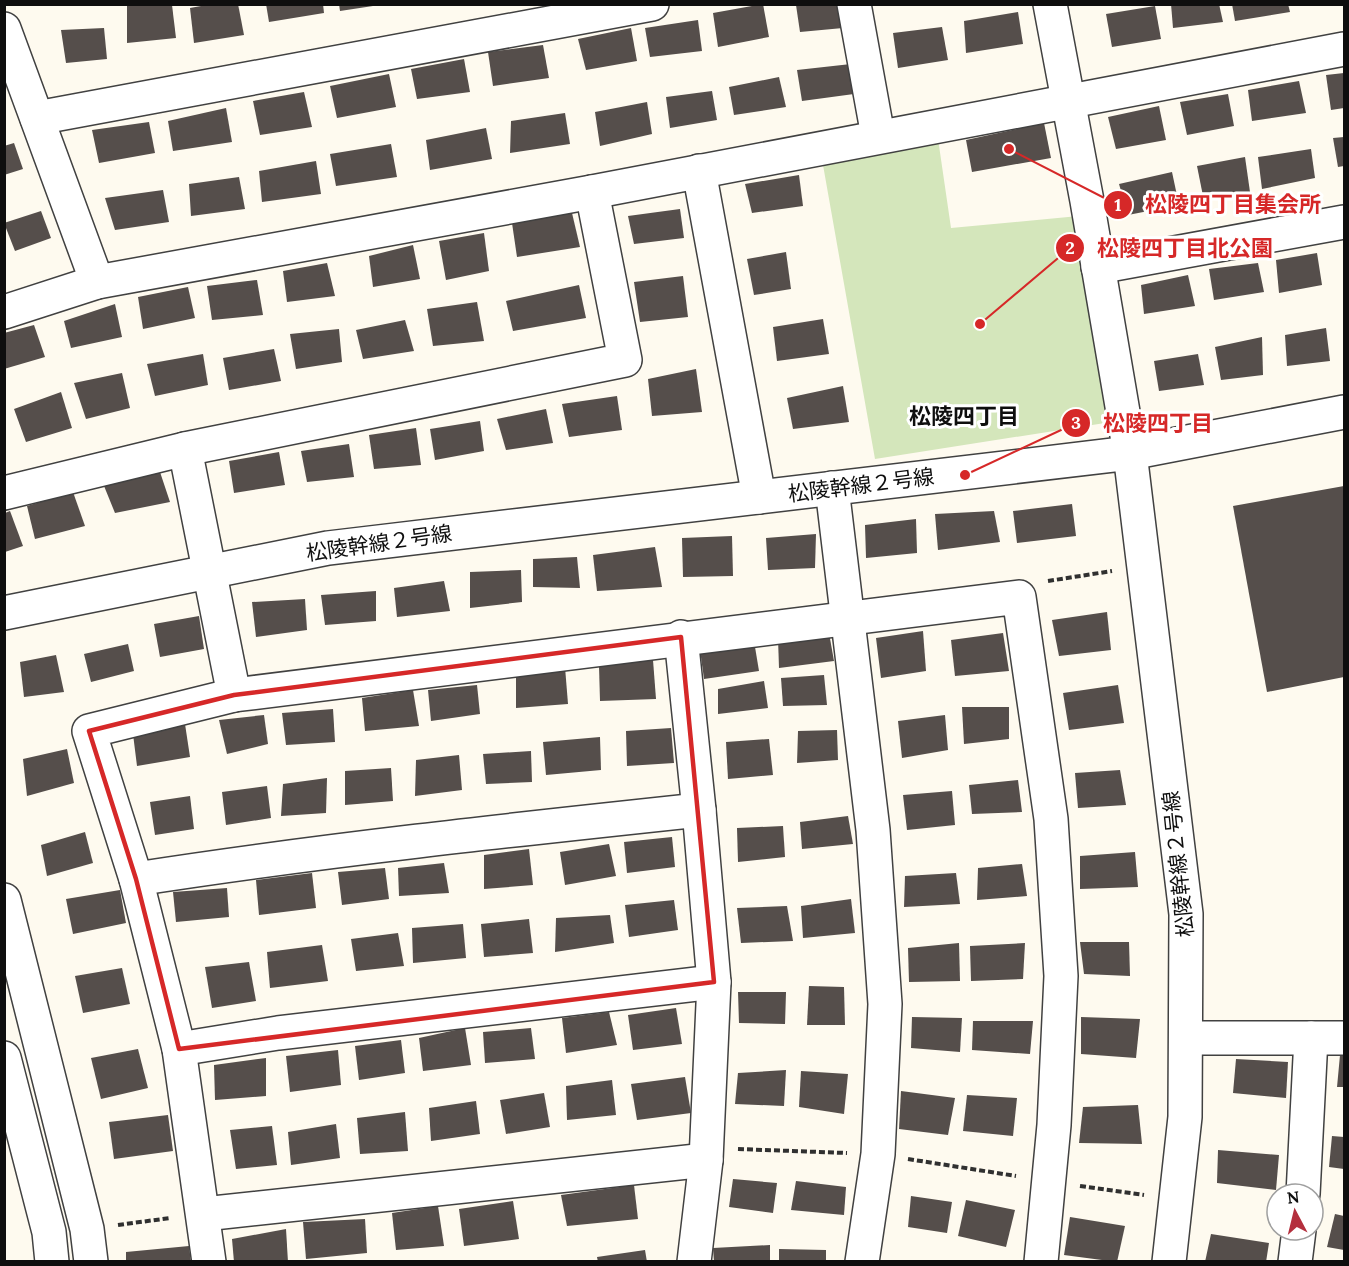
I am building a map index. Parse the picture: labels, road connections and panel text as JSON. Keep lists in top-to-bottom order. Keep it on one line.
{"streets":{"street":["松陵幹線２号線"]},"districts":["松陵四丁目"],"places":["松陵四丁目集会所","松陵四丁目北公園","松陵四丁目"],"north":"top"}
